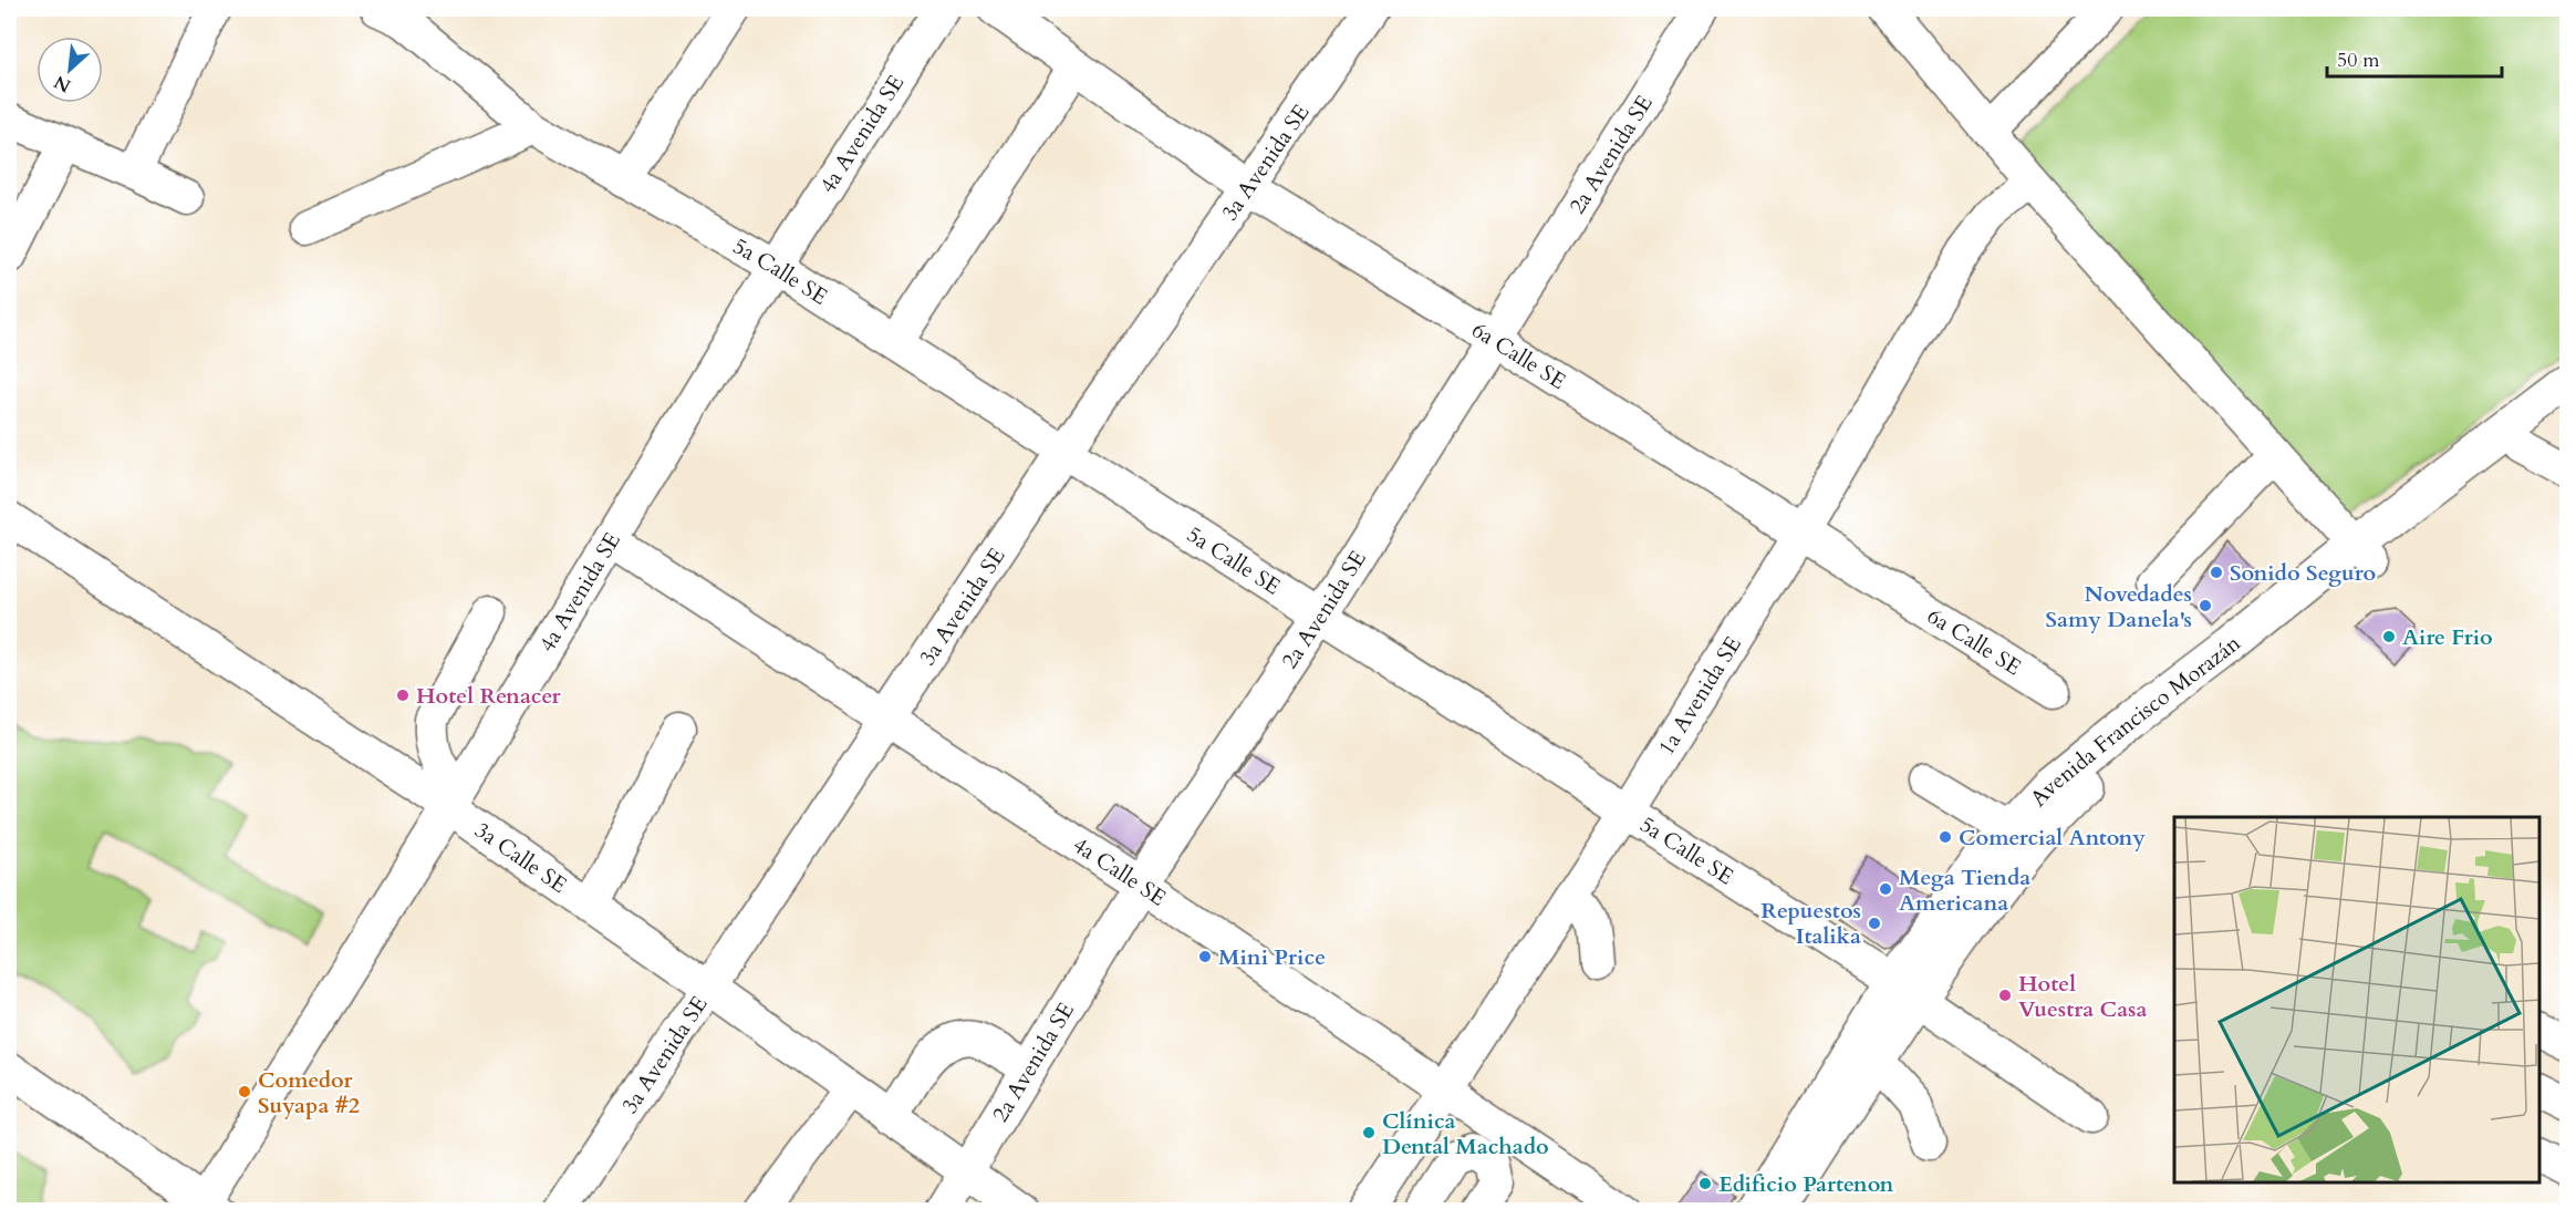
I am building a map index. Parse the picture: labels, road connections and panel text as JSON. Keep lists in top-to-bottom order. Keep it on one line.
{"streets":{"main road":["Avenida Francisco Morazán"],"street":["4a Avenida SE","2a Avenida SE","3a Avenida SE","5a Calle SE","6a Calle SE","1a Avenida SE","3a Calle SE","4a Calle SE"]},"crossings":[["4a Avenida SE","5a Calle SE"],["4a Avenida SE","3a Calle SE"],["4a Avenida SE","4a Calle SE"],["2a Avenida SE","5a Calle SE"],["2a Avenida SE","6a Calle SE"],["2a Avenida SE","3a Calle SE"],["2a Avenida SE","4a Calle SE"],["3a Avenida SE","5a Calle SE"],["3a Avenida SE","6a Calle SE"],["3a Avenida SE","3a Calle SE"],["3a Avenida SE","4a Calle SE"],["5a Calle SE","1a Avenida SE"],["5a Calle SE","Avenida Francisco Morazán"],["6a Calle SE","1a Avenida SE"],["1a Avenida SE","4a Calle SE"]],"places":["Sonido Seguro","Novedades Samy Danela's","Aire Frio","Hotel Renacer","Comercial Antony","Mega Tienda Americana","Repuestos Italika","Mini Price","Hotel Vuestra Casa","Comedor Suyapa #2","Clínica Dental Machado","Edificio Partenon"],"scale_bar":"50 m","north":"bottom left"}
